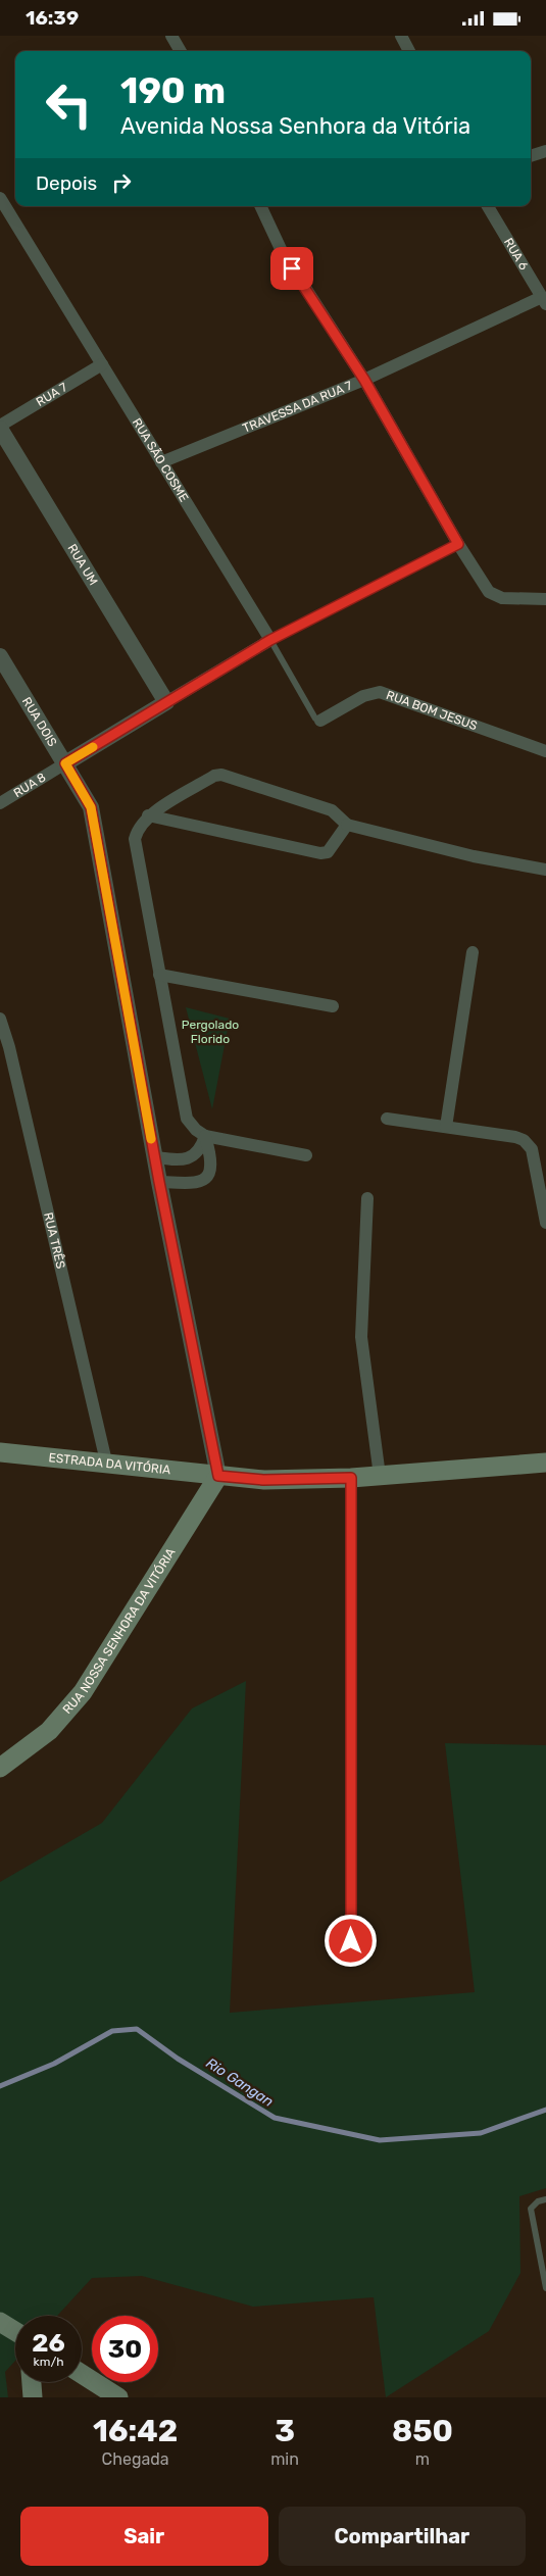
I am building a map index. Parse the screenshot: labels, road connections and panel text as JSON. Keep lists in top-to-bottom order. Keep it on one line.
{"streets":{"main road":["ESTRADA DA VITÓRIA","RUA NOSSA SENHORA DA VITÓRIA"],"street":["RUA 6","RUA 7","TRAVESSA DA RUA 7","RUA SÃO COSME","RUA UM","RUA BOM JESUS","RUA DOIS","RUA 8","RUA TRÊS"]},"crossings":[["RUA 6","TRAVESSA DA RUA 7"],["RUA 7","RUA SÃO COSME"],["RUA 7","RUA UM"],["TRAVESSA DA RUA 7","RUA SÃO COSME"],["RUA SÃO COSME","RUA BOM JESUS"],["RUA SÃO COSME","RUA 8"],["RUA UM","RUA 8"],["RUA DOIS","RUA 8"],["RUA DOIS","ESTRADA DA VITÓRIA"],["RUA DOIS","RUA NOSSA SENHORA DA VITÓRIA"],["RUA TRÊS","ESTRADA DA VITÓRIA"],["ESTRADA DA VITÓRIA","RUA NOSSA SENHORA DA VITÓRIA"]],"water":["Rio Gangan"],"parks":["Pergolado Florido"],"page":{"status":"16:39","turn":["190 m","Avenida Nossa Senhora da Vitória"],"then":"Depois","speed":"26 km/h","limit":"30","eta":["16:42","Chegada","3","min","850","m"],"buttons":["Sair","Compartilhar"]}}
